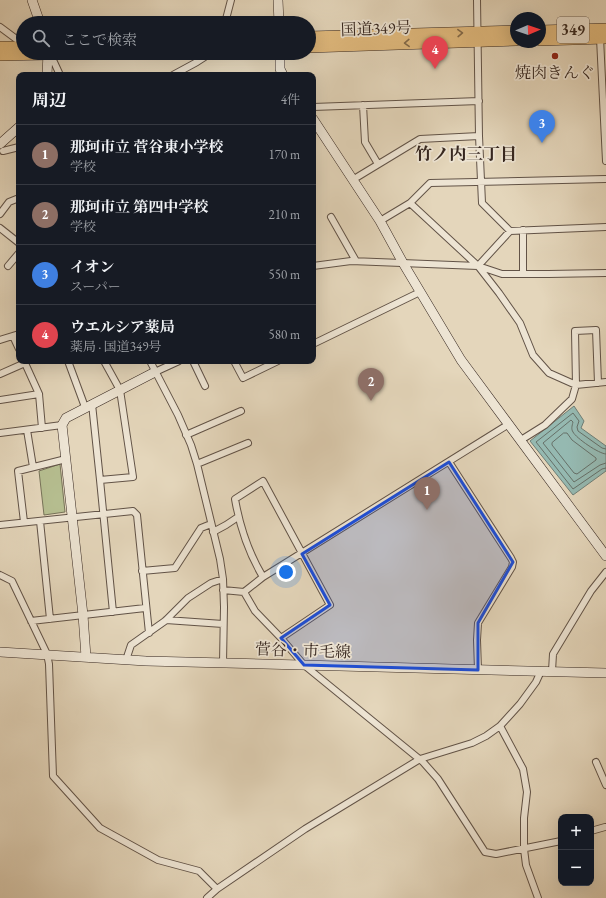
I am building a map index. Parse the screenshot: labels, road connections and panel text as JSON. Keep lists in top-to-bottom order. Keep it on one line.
{"streets":{"highway":["国道349号","349"],"street":["菅谷・市毛線"]},"districts":["竹ノ内三丁目"],"places":["焼肉きんぐ"],"north":"right","page":{"search":"ここで検索","pins":["4","3","2","1"],"heading":["周辺","4件"],"list":[{"mark":"1","name":"那珂市立 菅谷東小学校","note":"学校","value":"170 m"},{"mark":"2","name":"那珂市立 第四中学校","note":"学校","value":"210 m"},{"mark":"3","name":"イオン","note":"スーパー","value":"550 m"},{"mark":"4","name":"ウエルシア薬局","note":"薬局 · 国道349号","value":"580 m"}],"map_buttons":["+","−"]}}
